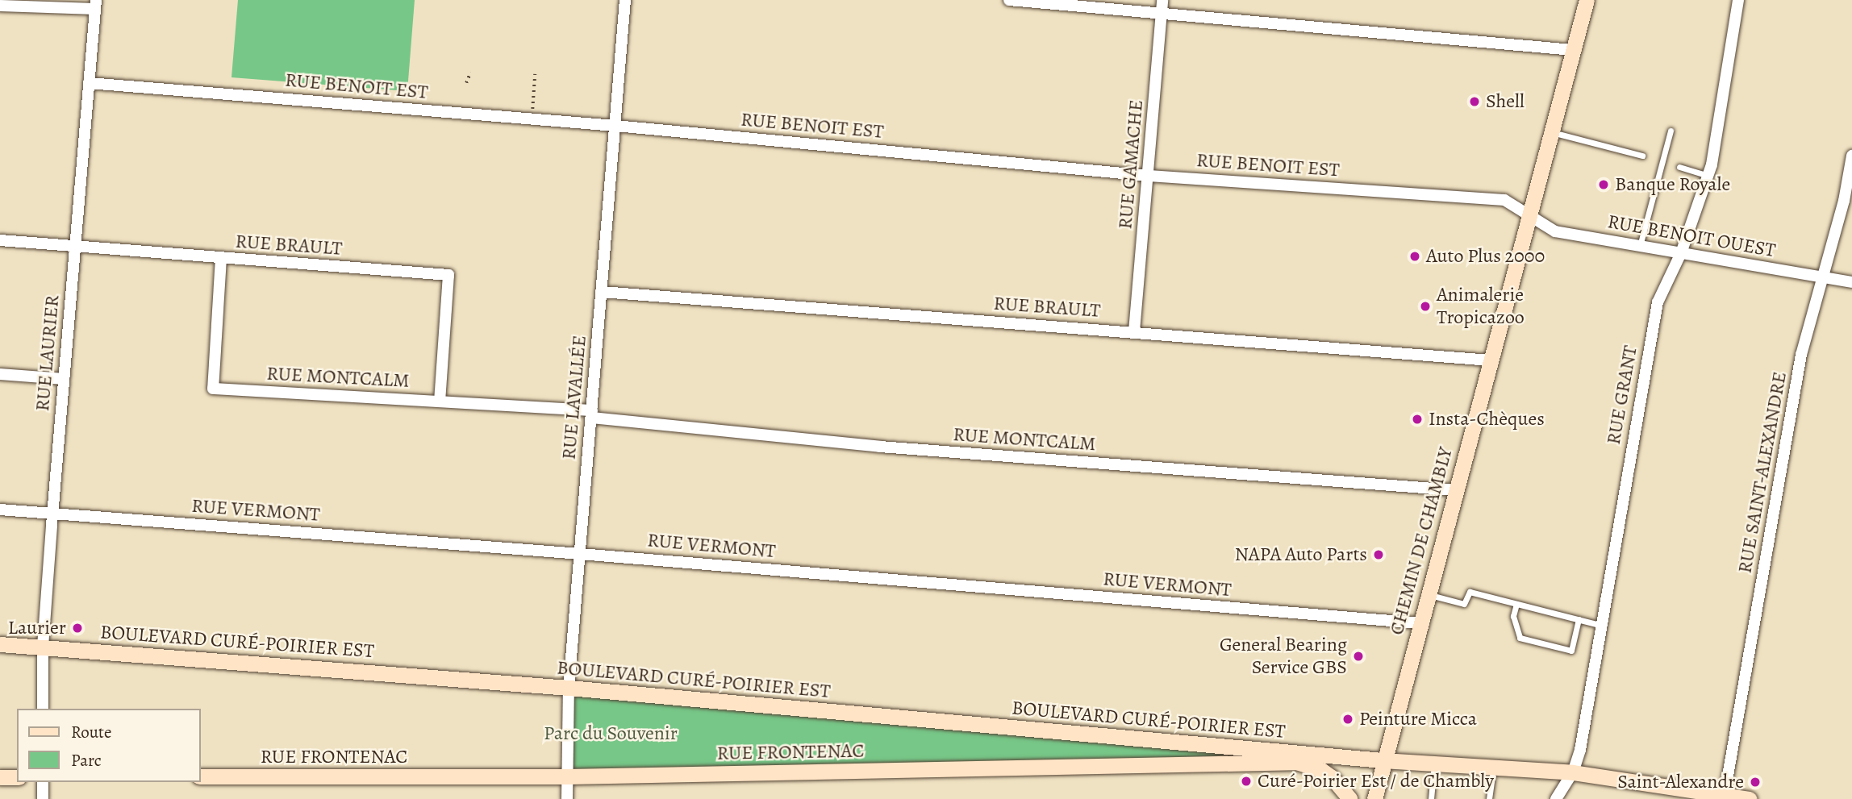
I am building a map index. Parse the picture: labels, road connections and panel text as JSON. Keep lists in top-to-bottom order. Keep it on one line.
{"streets":{"main road":["CHEMIN DE CHAMBLY","BOULEVARD CURÉ-POIRIER EST","RUE FRONTENAC"],"street":["RUE BENOIT EST","RUE GAMACHE","RUE BENOIT OUEST","RUE BRAULT","RUE LAURIER","RUE MONTCALM","RUE GRANT","RUE LAVALLÉE","RUE SAINT-ALEXANDRE","RUE VERMONT"]},"crossings":[["RUE BENOIT EST","RUE GAMACHE"],["RUE BENOIT EST","RUE BENOIT OUEST"],["RUE BENOIT EST","RUE LAURIER"],["RUE BENOIT EST","RUE LAVALLÉE"],["RUE BENOIT EST","CHEMIN DE CHAMBLY"],["RUE GAMACHE","RUE BRAULT"],["RUE BENOIT OUEST","RUE GRANT"],["RUE BENOIT OUEST","RUE SAINT-ALEXANDRE"],["RUE BENOIT OUEST","CHEMIN DE CHAMBLY"],["RUE BRAULT","RUE LAURIER"],["RUE BRAULT","RUE MONTCALM"],["RUE BRAULT","RUE LAVALLÉE"],["RUE BRAULT","CHEMIN DE CHAMBLY"],["RUE LAURIER","RUE VERMONT"],["RUE LAURIER","BOULEVARD CURÉ-POIRIER EST"],["RUE MONTCALM","RUE LAVALLÉE"],["RUE MONTCALM","CHEMIN DE CHAMBLY"],["RUE LAVALLÉE","RUE VERMONT"],["RUE LAVALLÉE","BOULEVARD CURÉ-POIRIER EST"],["RUE LAVALLÉE","RUE FRONTENAC"],["RUE VERMONT","CHEMIN DE CHAMBLY"],["CHEMIN DE CHAMBLY","BOULEVARD CURÉ-POIRIER EST"],["CHEMIN DE CHAMBLY","RUE FRONTENAC"],["BOULEVARD CURÉ-POIRIER EST","RUE FRONTENAC"]],"parks":["Parc du Souvenir"],"places":["Shell","Banque Royale","Auto Plus 2000","Animalerie Tropicazoo","Insta-Chèques","NAPA Auto Parts","Laurier","General Bearing Service GBS","Peinture Micca","Curé-Poirier Est / de Chambly","Saint-Alexandre"],"legend":["Route","Parc"]}
